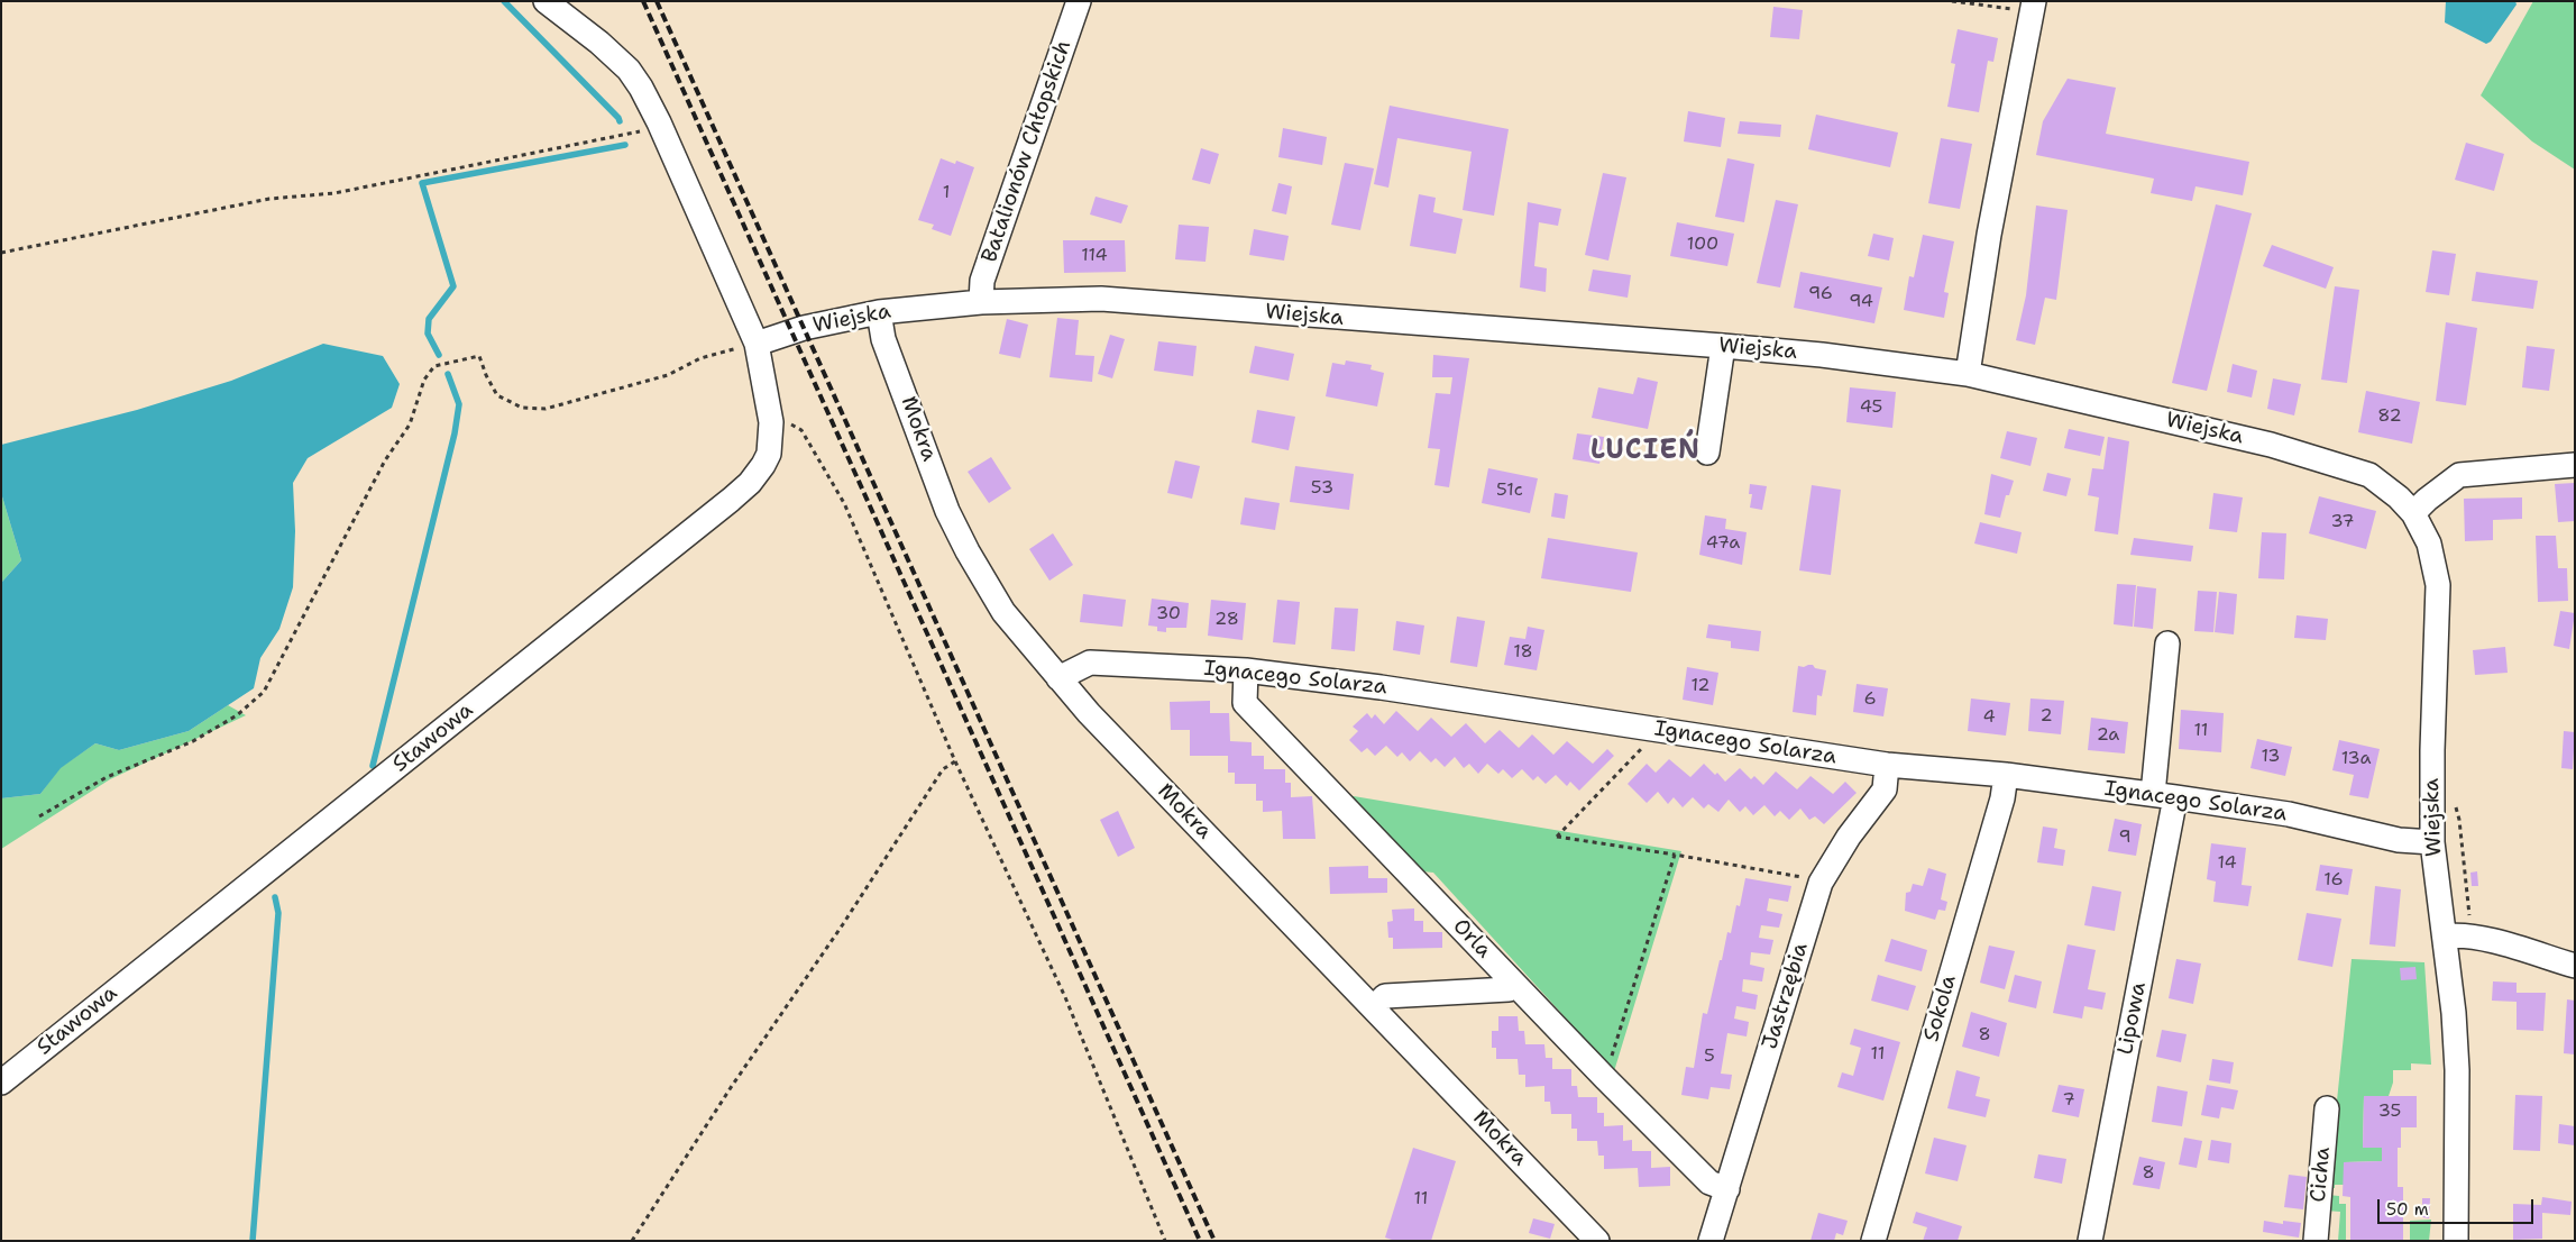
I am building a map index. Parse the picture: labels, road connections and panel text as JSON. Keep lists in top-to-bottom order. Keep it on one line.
{"streets":{"street":["Batalionów Chłopskich","Wiejska","Mokra","Ignacego Solarza","Stawowa","Orla","Jastrzębia","Sokola","Lipowa","Cicha"]},"crossings":[["Batalionów Chłopskich","Wiejska"],["Wiejska","Mokra"],["Wiejska","Ignacego Solarza"],["Wiejska","Stawowa"],["Mokra","Ignacego Solarza"],["Ignacego Solarza","Orla"],["Ignacego Solarza","Jastrzębia"],["Ignacego Solarza","Sokola"],["Ignacego Solarza","Lipowa"],["Orla","Jastrzębia"]],"districts":["LUCIEŃ"],"house_numbers":["1","100","114","96","94","45","82","53","51c","37","47a","30","28","18","12","6","2","4","11","2a","13","13a","9","14","16","8","11","5","7","35","8","11"],"scale_bar":"50 m"}
